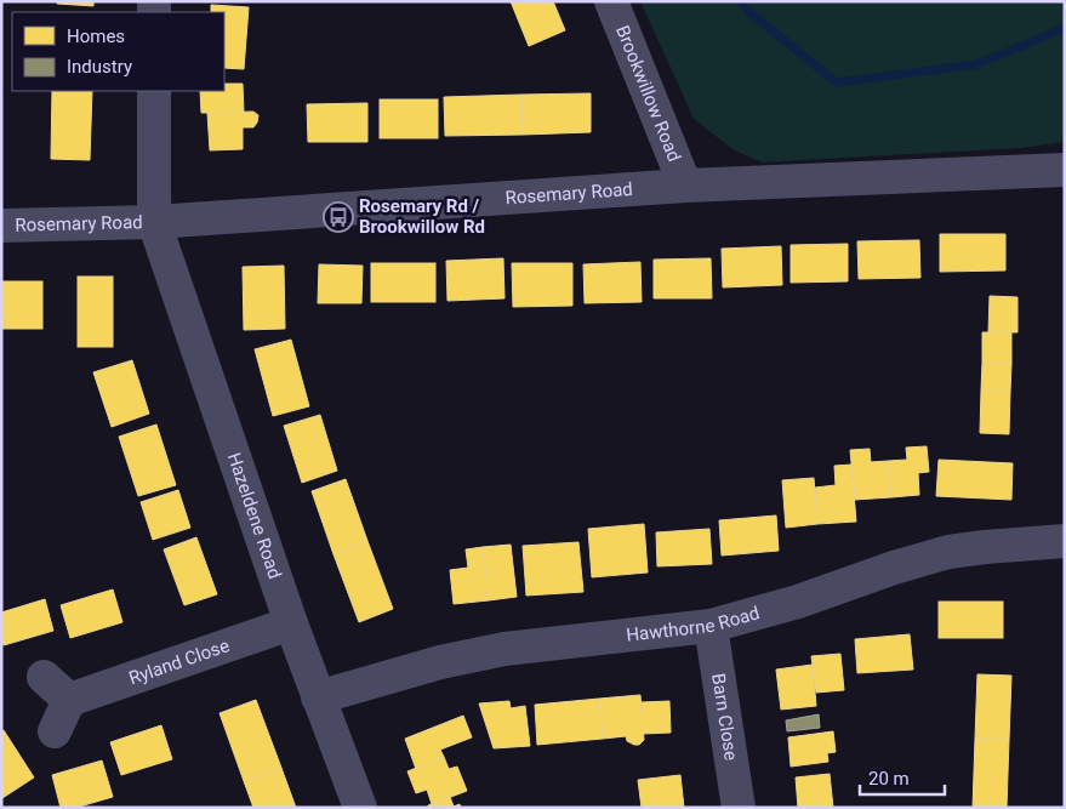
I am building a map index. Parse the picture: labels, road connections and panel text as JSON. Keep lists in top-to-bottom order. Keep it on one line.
{"streets":{"street":["Brookwillow Road","Rosemary Road","Hazeldene Road","Hawthorne Road","Ryland Close","Barn Close"]},"crossings":[["Brookwillow Road","Rosemary Road"],["Rosemary Road","Hazeldene Road"],["Hazeldene Road","Hawthorne Road"],["Hazeldene Road","Ryland Close"],["Hawthorne Road","Barn Close"]],"places":{"bus stop":["Rosemary Rd / Brookwillow Rd"]},"legend":["Homes","Industry"],"scale_bar":"20 m"}
